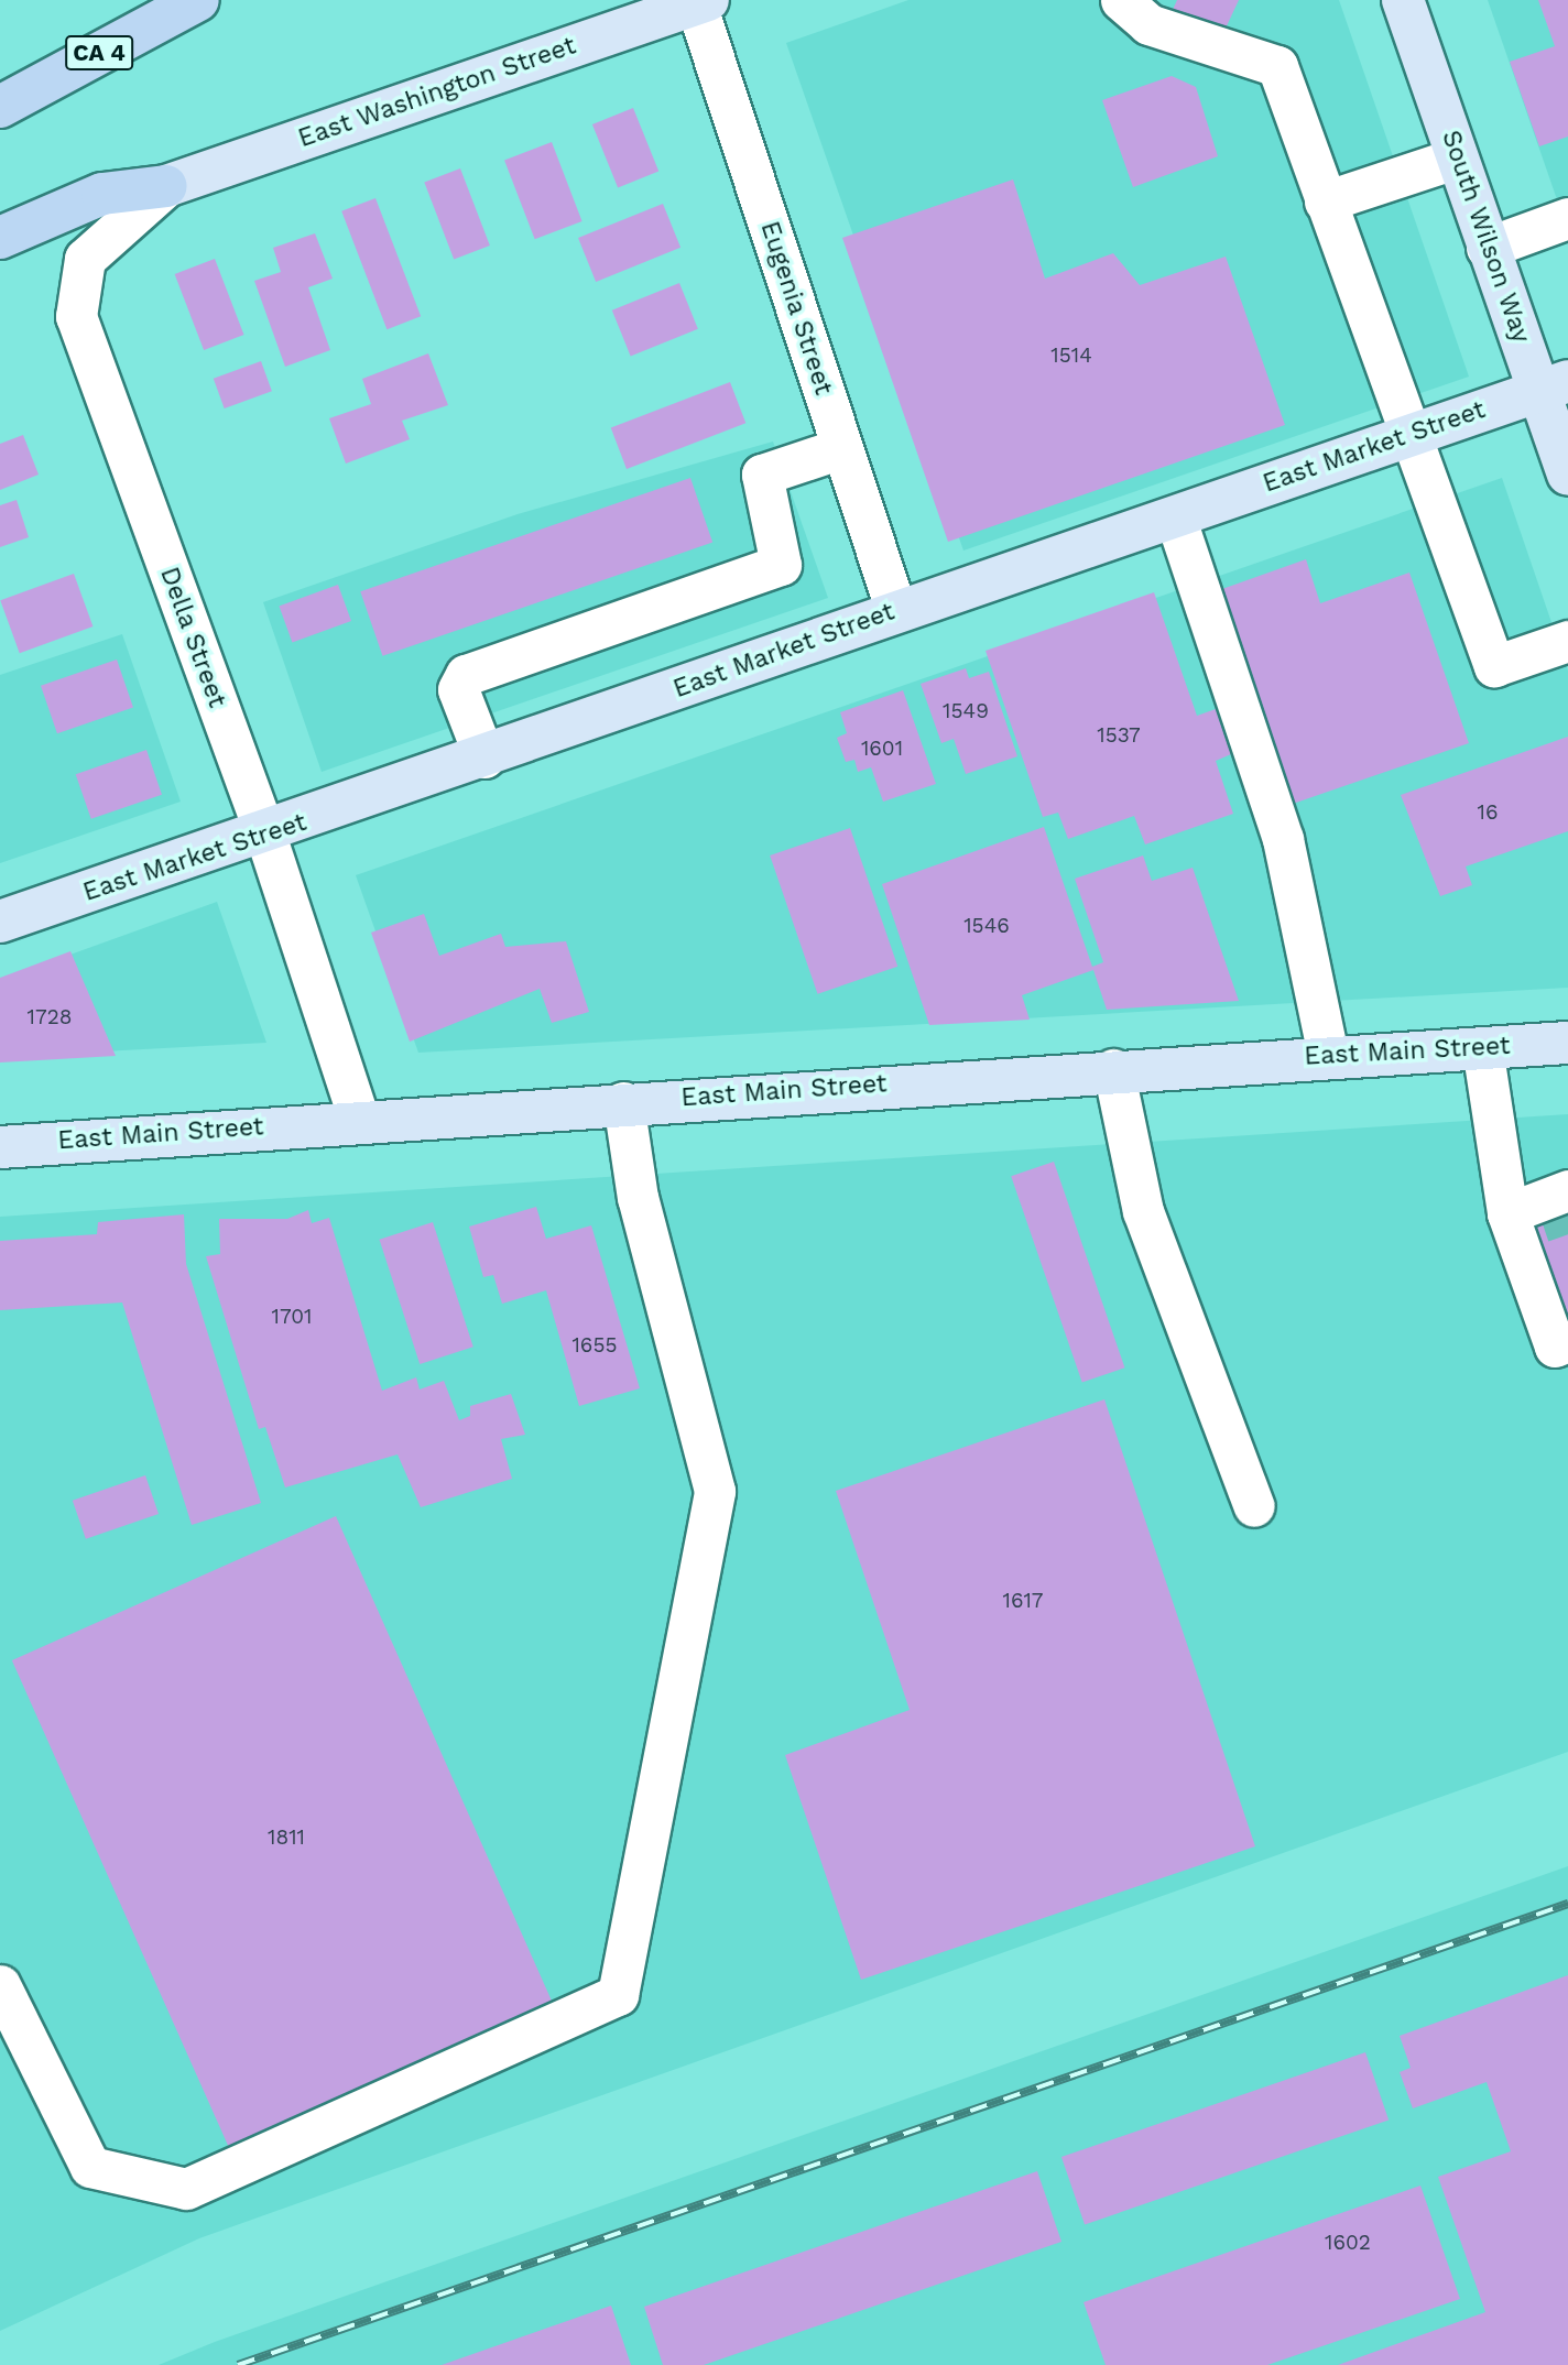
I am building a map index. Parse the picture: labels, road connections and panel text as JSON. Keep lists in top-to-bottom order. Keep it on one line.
{"streets":{"highway":["CA 4"],"main road":["East Washington Street","South Wilson Way","East Market Street","East Main Street"],"street":["Eugenia Street","Della Street"]},"crossings":[["East Washington Street","Eugenia Street"],["East Washington Street","Della Street"],["South Wilson Way","East Market Street"],["Eugenia Street","East Market Street"],["East Market Street","Della Street"],["Della Street","East Main Street"]],"house_numbers":["1514","1549","1537","1601","16","1546","1728","1701","1655","1617","1811","1602"]}
